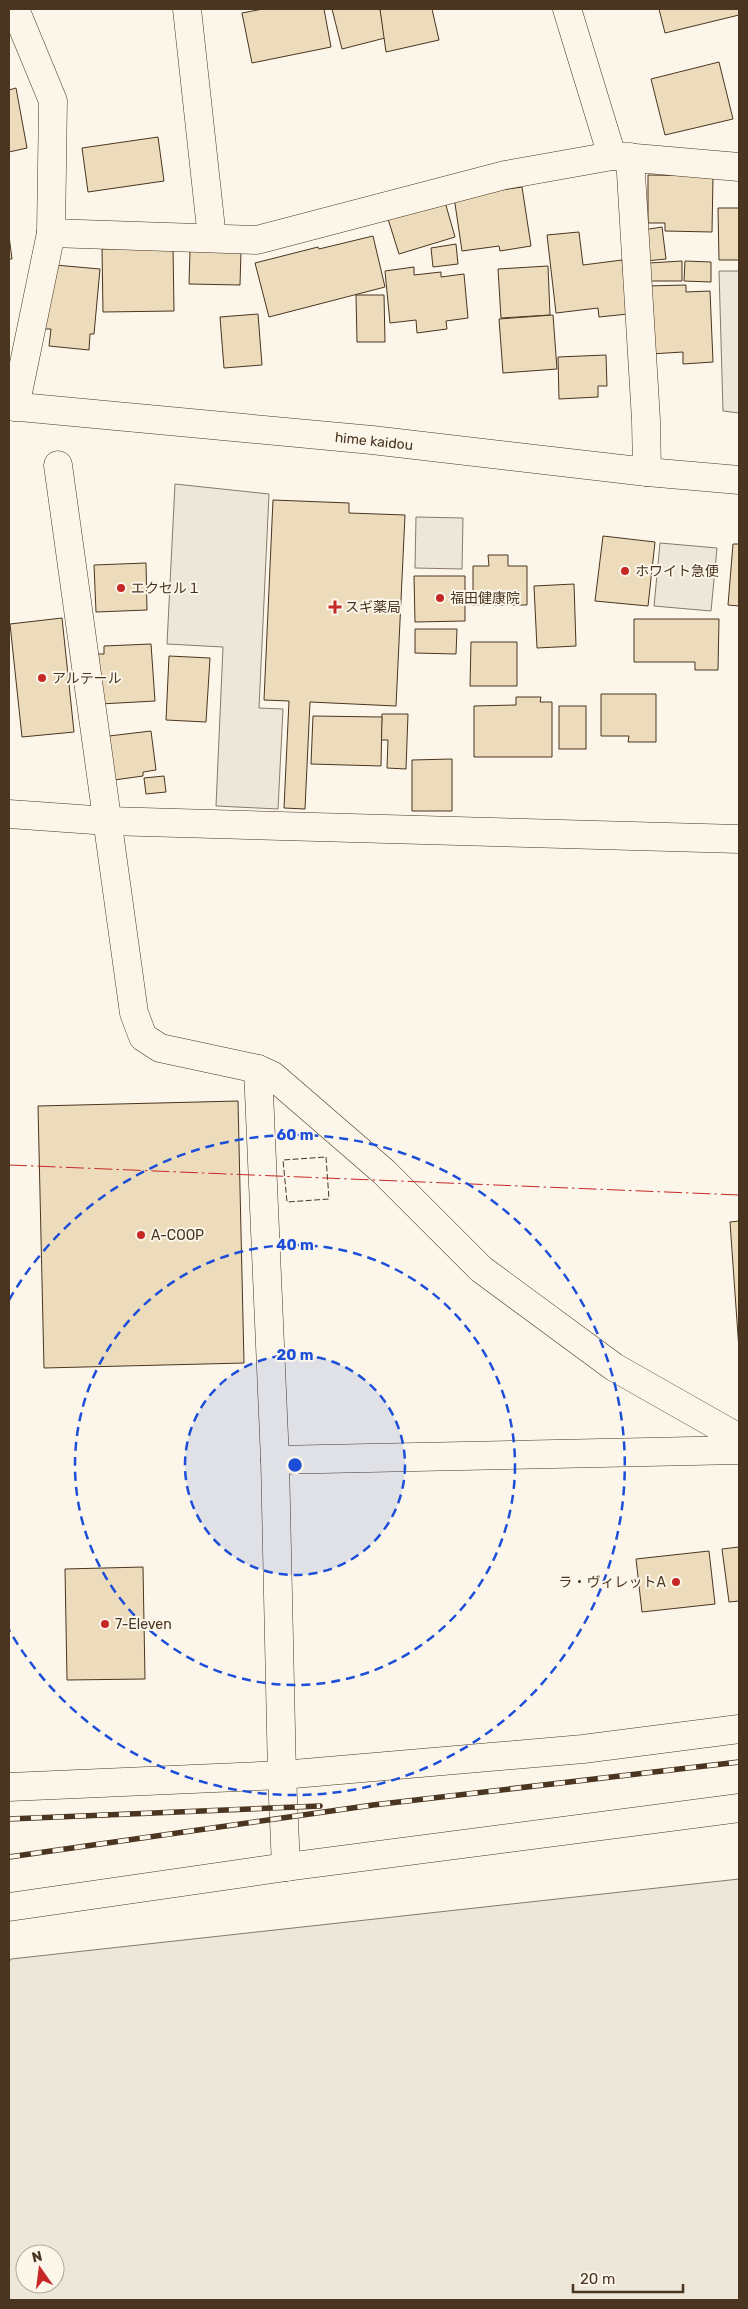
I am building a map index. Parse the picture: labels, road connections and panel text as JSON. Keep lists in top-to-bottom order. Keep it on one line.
{"streets":{"street":["hime kaidou"]},"places":{"other":["ホワイト急便","エクセル１","福田健康院","アルテール","A-COOP","ラ・ヴィレットA","7-Eleven"],"health":["スギ薬局"]},"scale_bar":"20 m","north":"top","rings":["60 m","40 m","20 m"]}
